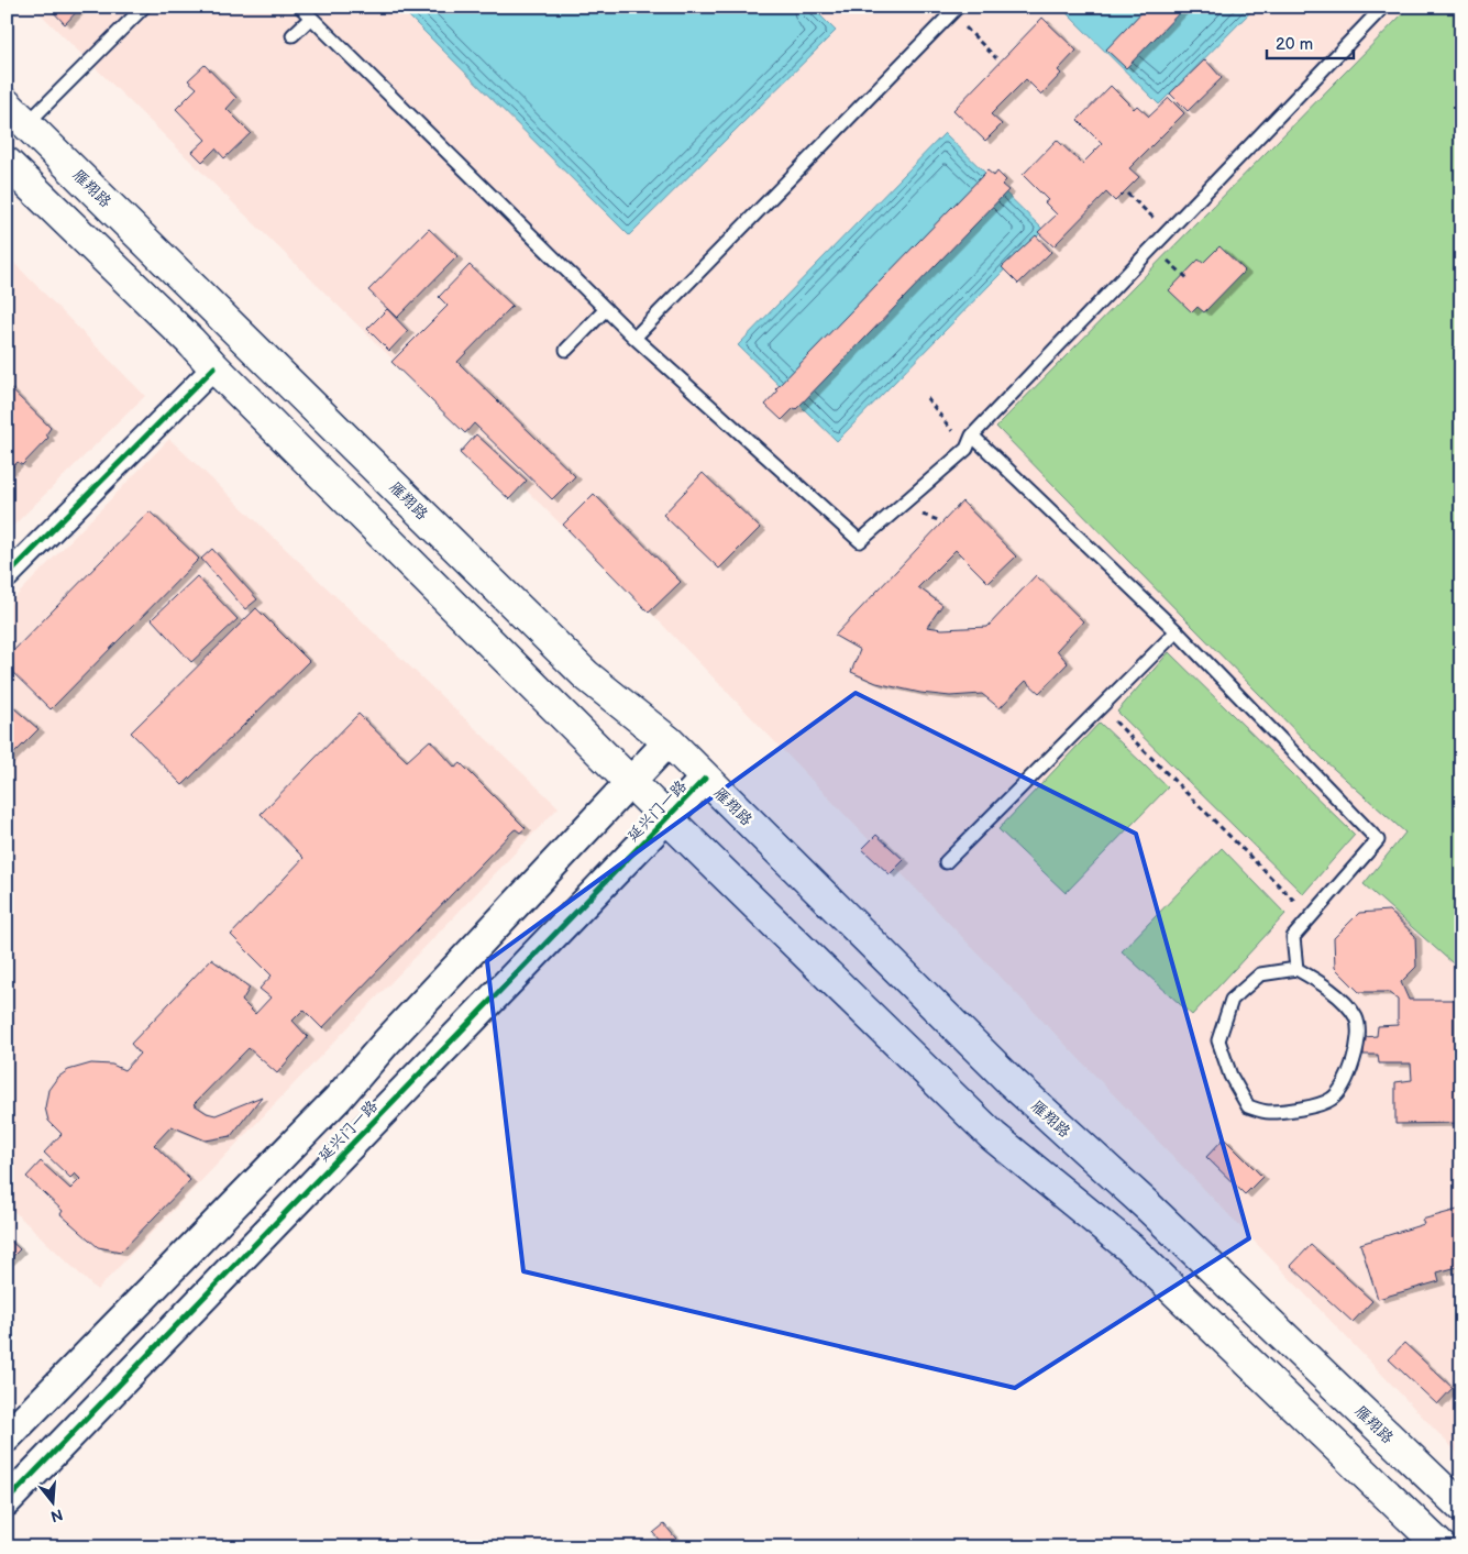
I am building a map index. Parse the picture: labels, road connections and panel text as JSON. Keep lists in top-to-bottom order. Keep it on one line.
{"streets":{"main road":["雁翔路"],"street":["延兴门一路"]},"crossings":[["雁翔路","延兴门一路"]],"scale_bar":"20 m","north":"bottom"}
